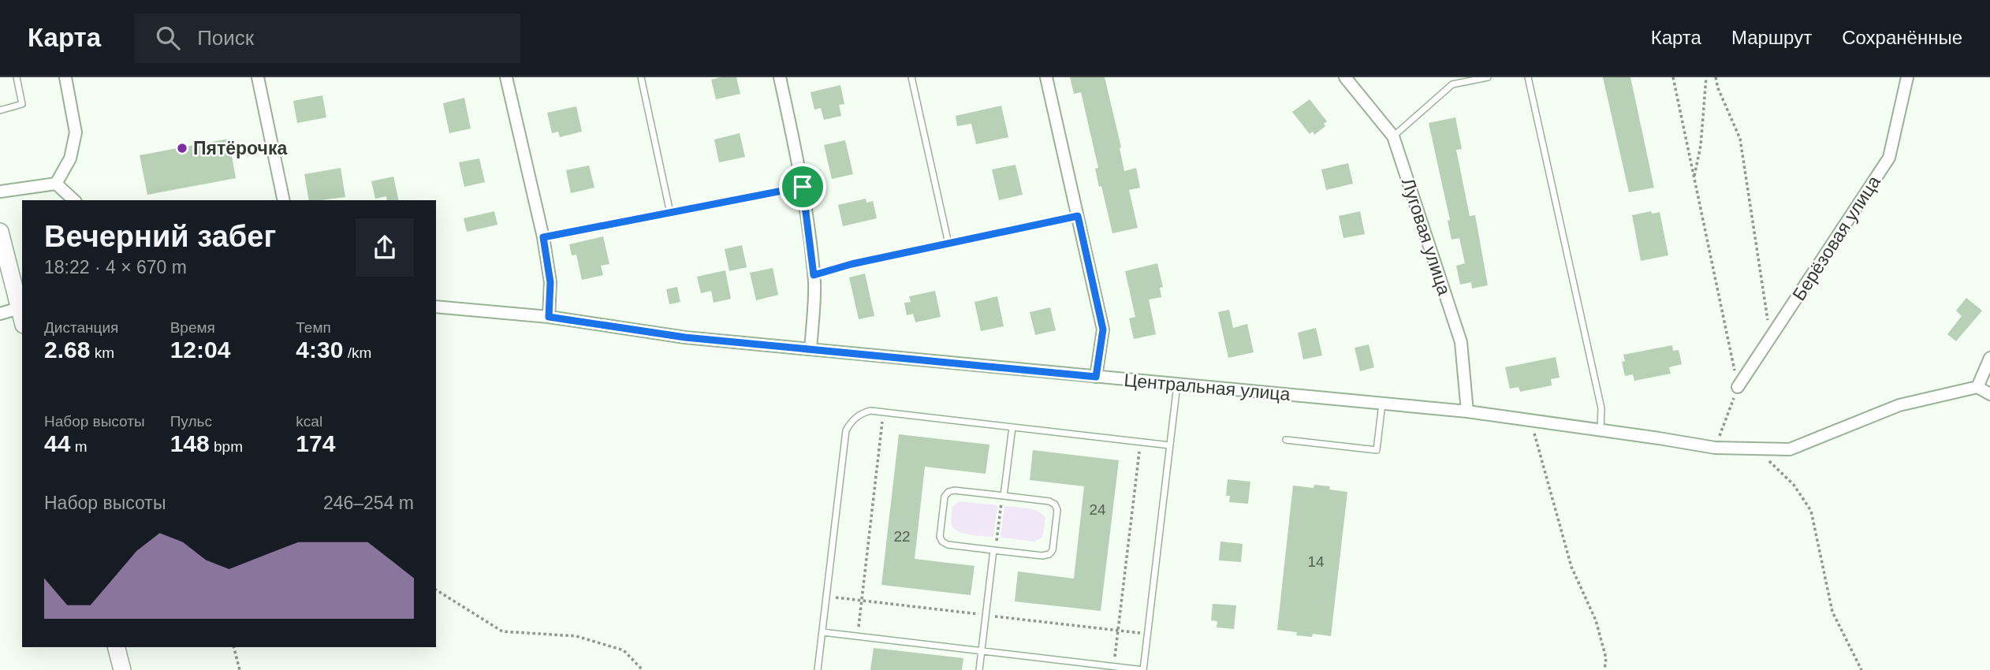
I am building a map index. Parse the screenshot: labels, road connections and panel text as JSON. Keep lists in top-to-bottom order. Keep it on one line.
{"streets":{"street":["Луговая улица","Берёзовая улица","Центральная улица"]},"crossings":[["Луговая улица","Центральная улица"]],"places":["Пятёрочка"],"house_numbers":["24","22","14"],"page":{"header":"Карта","search":"Поиск","nav":["Карта","Маршрут","Сохранённые"],"heading":["Вечерний забег","18:22 · 4 × 670 m"],"stats":[["Дистанция","2.68 km"],["Время","12:04"],["Темп","4:30 /km"],["Набор высоты","44 m"],["Пульс","148 bpm"],["kcal","174"]],"chart":["Набор высоты","246–254 m"]}}
